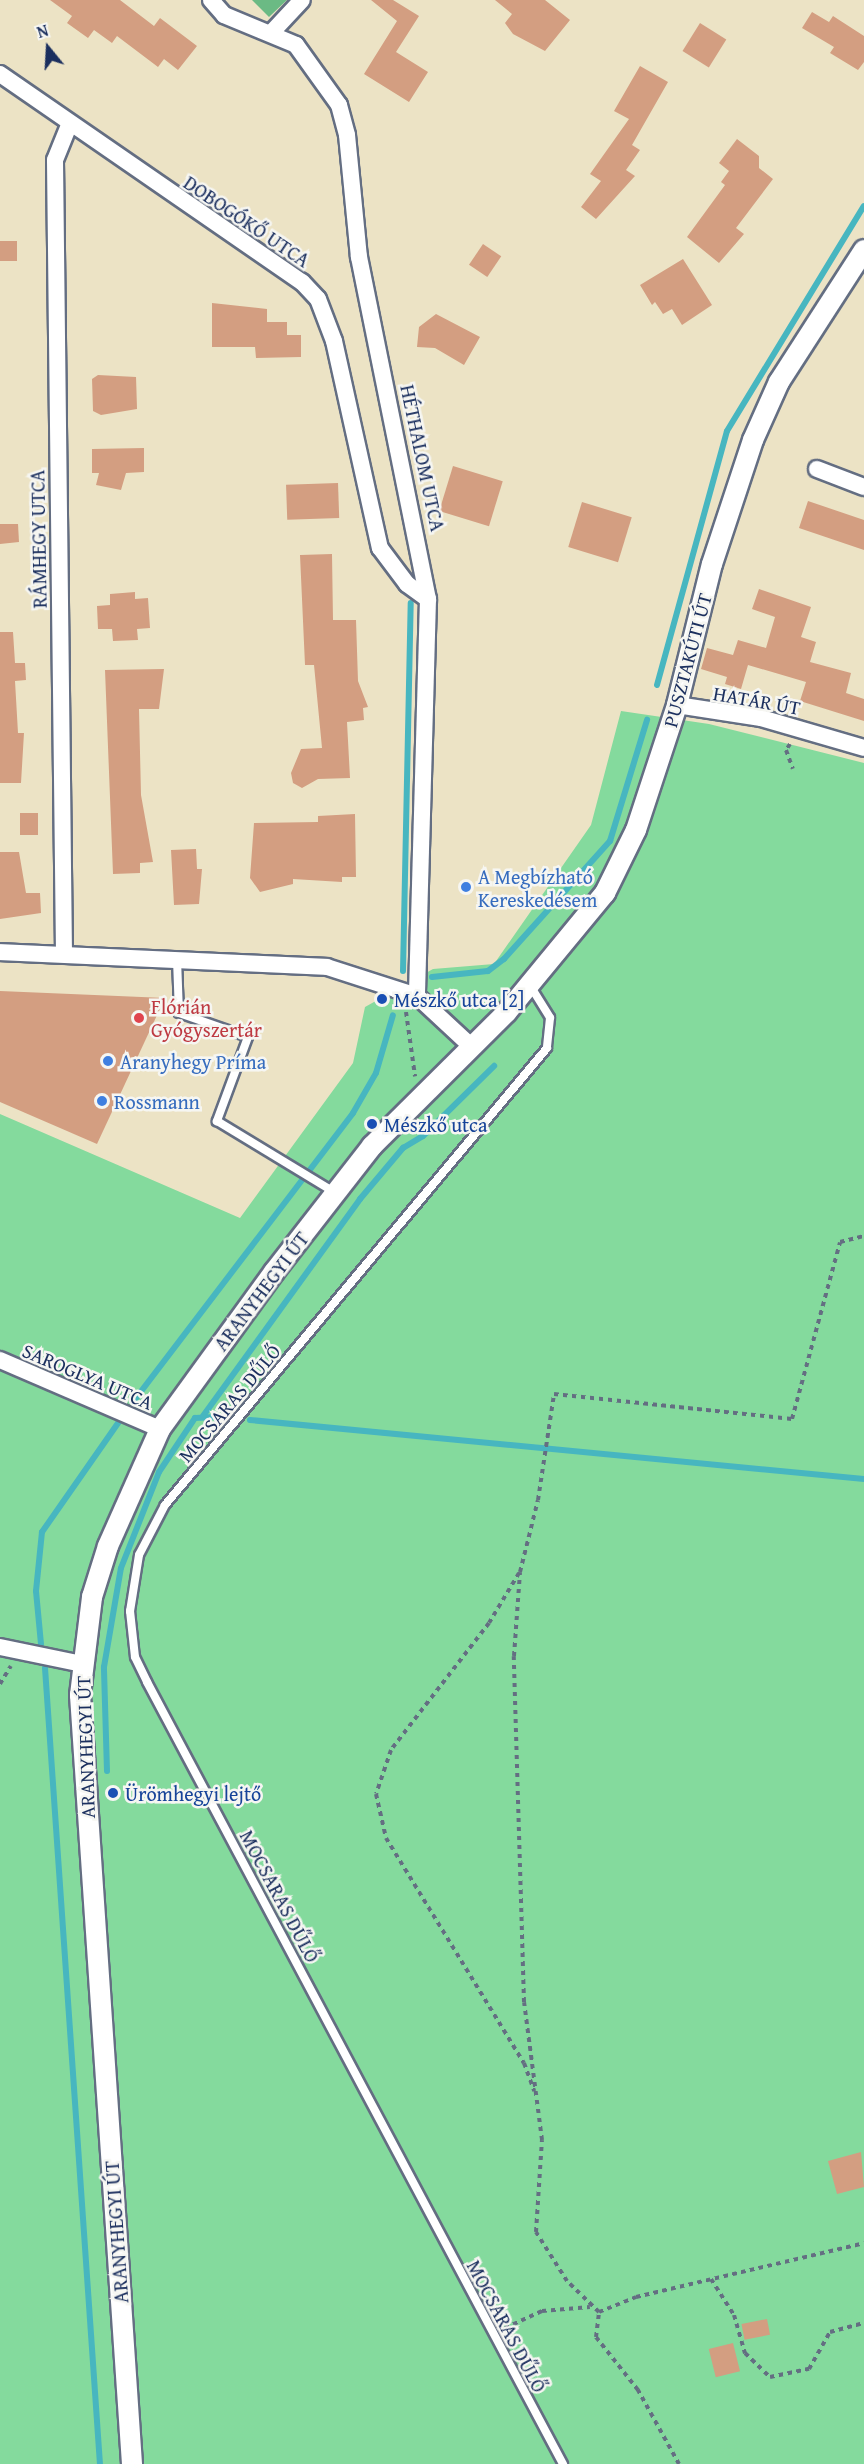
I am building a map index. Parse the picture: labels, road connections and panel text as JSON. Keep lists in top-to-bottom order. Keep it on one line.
{"streets":{"street":["DOBOGÓKŐ UTCA","HÉTHALOM UTCA","RÁMHEGY UTCA","PUSZTAKÚTI ÚT","HATÁR ÚT","ARANYHEGYI ÚT","SAROGLYA UTCA"],"lane":["MOCSARAS DŰLŐ"]},"crossings":[["DOBOGÓKŐ UTCA","HÉTHALOM UTCA"],["DOBOGÓKŐ UTCA","RÁMHEGY UTCA"],["PUSZTAKÚTI ÚT","HATÁR ÚT"],["PUSZTAKÚTI ÚT","ARANYHEGYI ÚT"],["PUSZTAKÚTI ÚT","MOCSARAS DŰLŐ"],["ARANYHEGYI ÚT","SAROGLYA UTCA"]],"places":["A Megbízható Kereskedésem","Mészkő utca [2]","Flórián Gyógyszertár","Aranyhegy Príma","Rossmann","Mészkő utca","Ürömhegyi lejtő"],"north":"top"}
